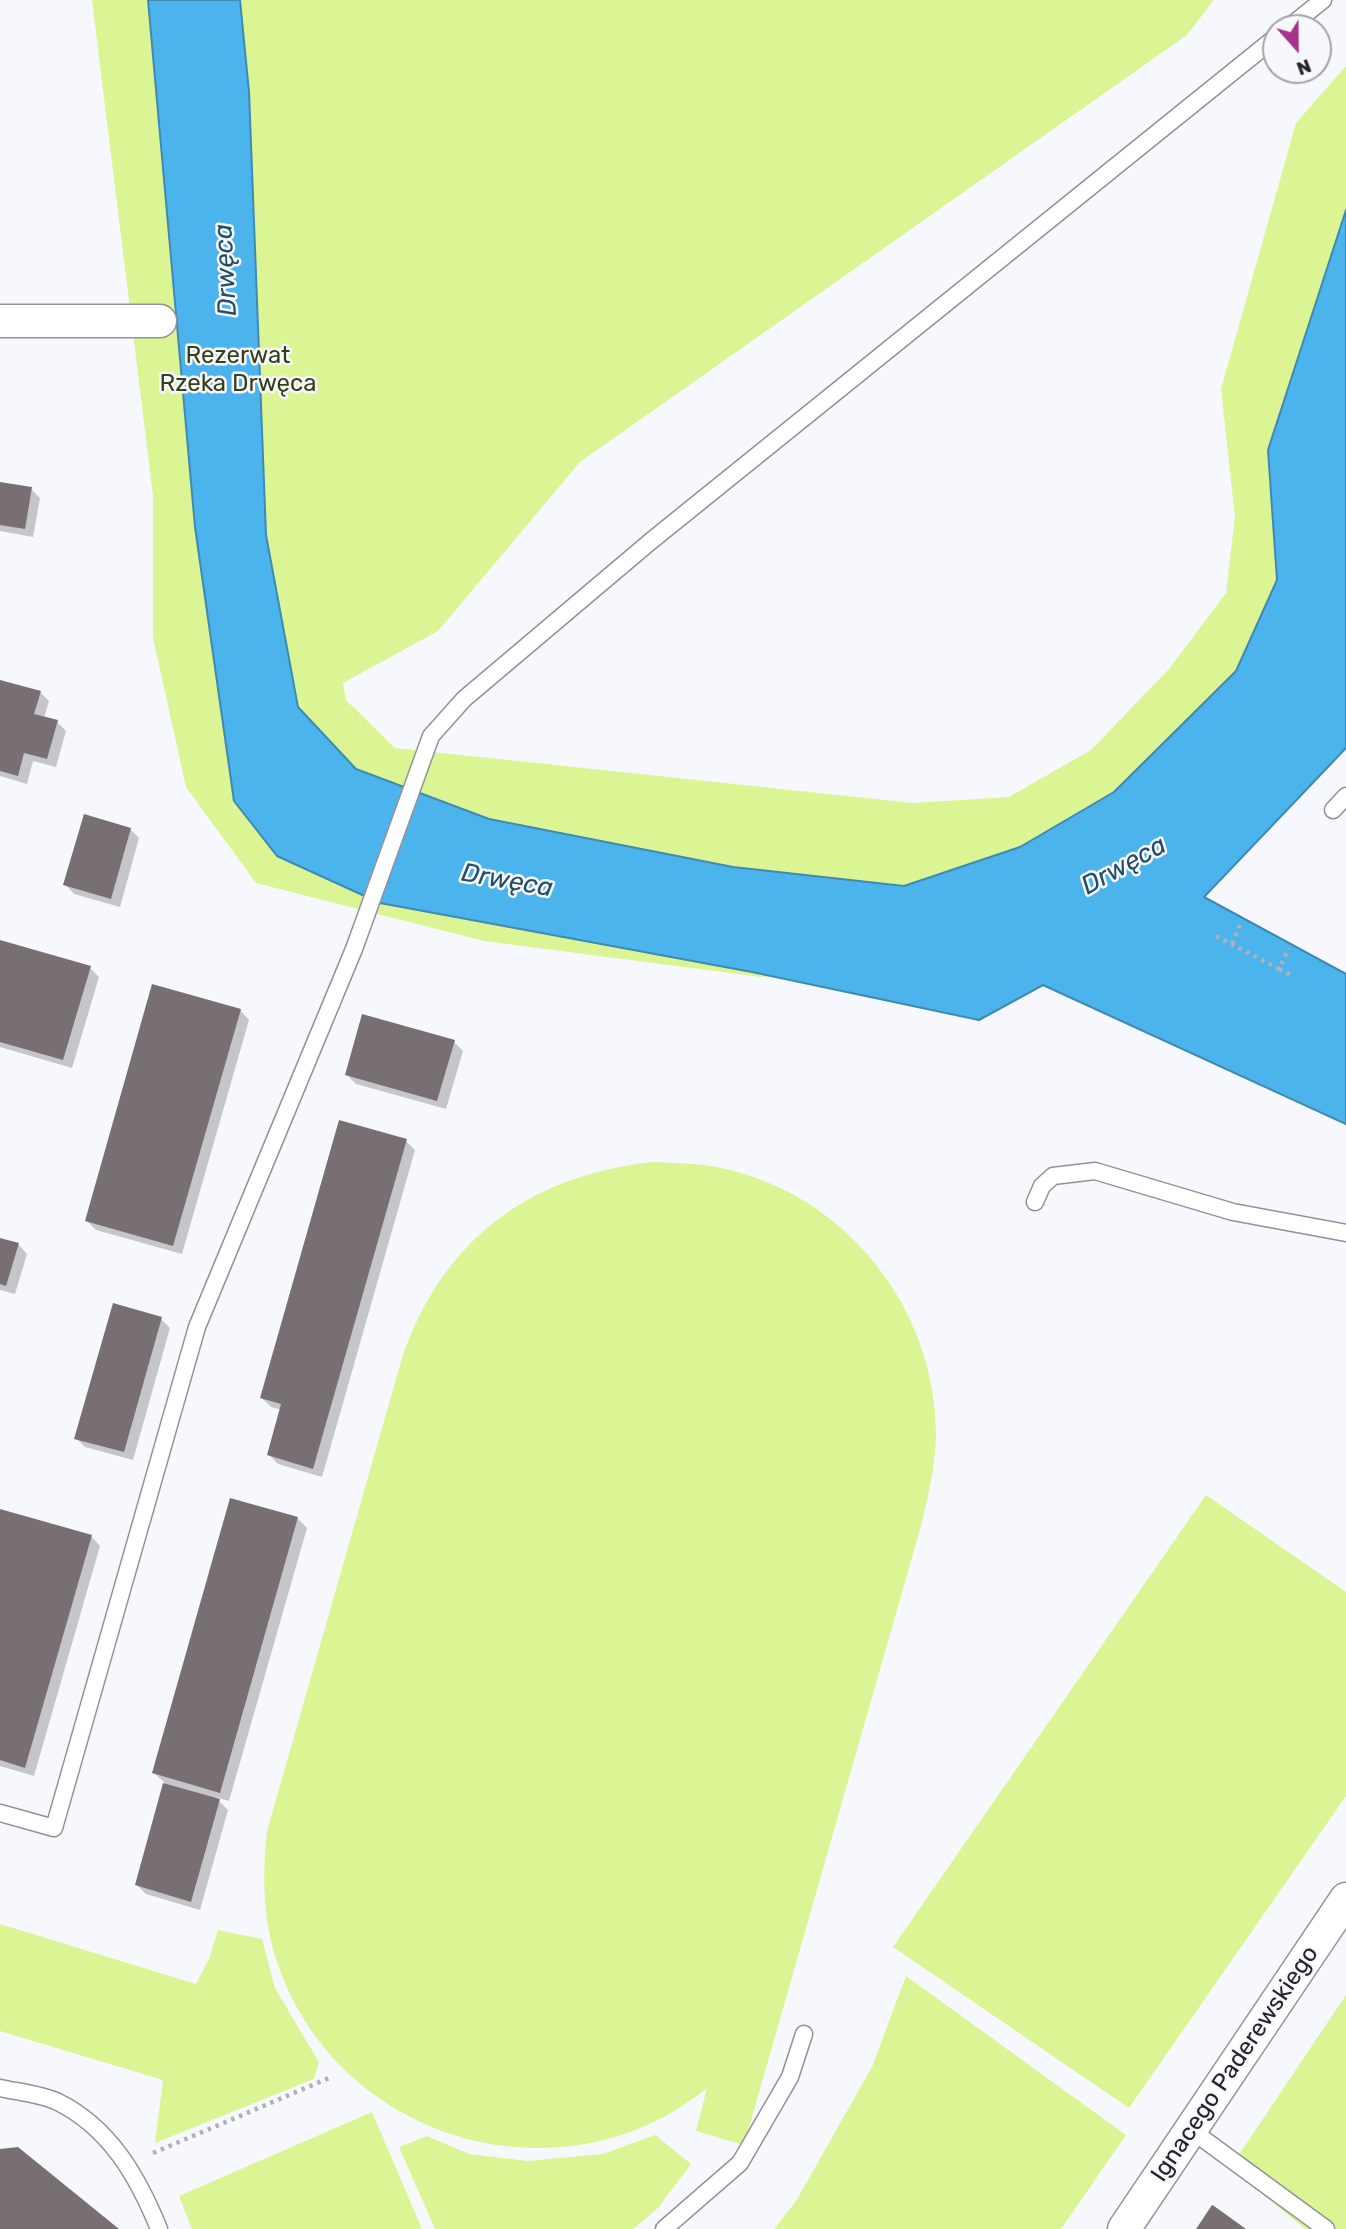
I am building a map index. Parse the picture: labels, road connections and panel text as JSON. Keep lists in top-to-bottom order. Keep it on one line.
{"streets":{"street":["Ignacego Paderewskiego"]},"water":["Drwęca"],"parks":["Rezerwat Rzeka Drwęca"],"north":"bottom"}
